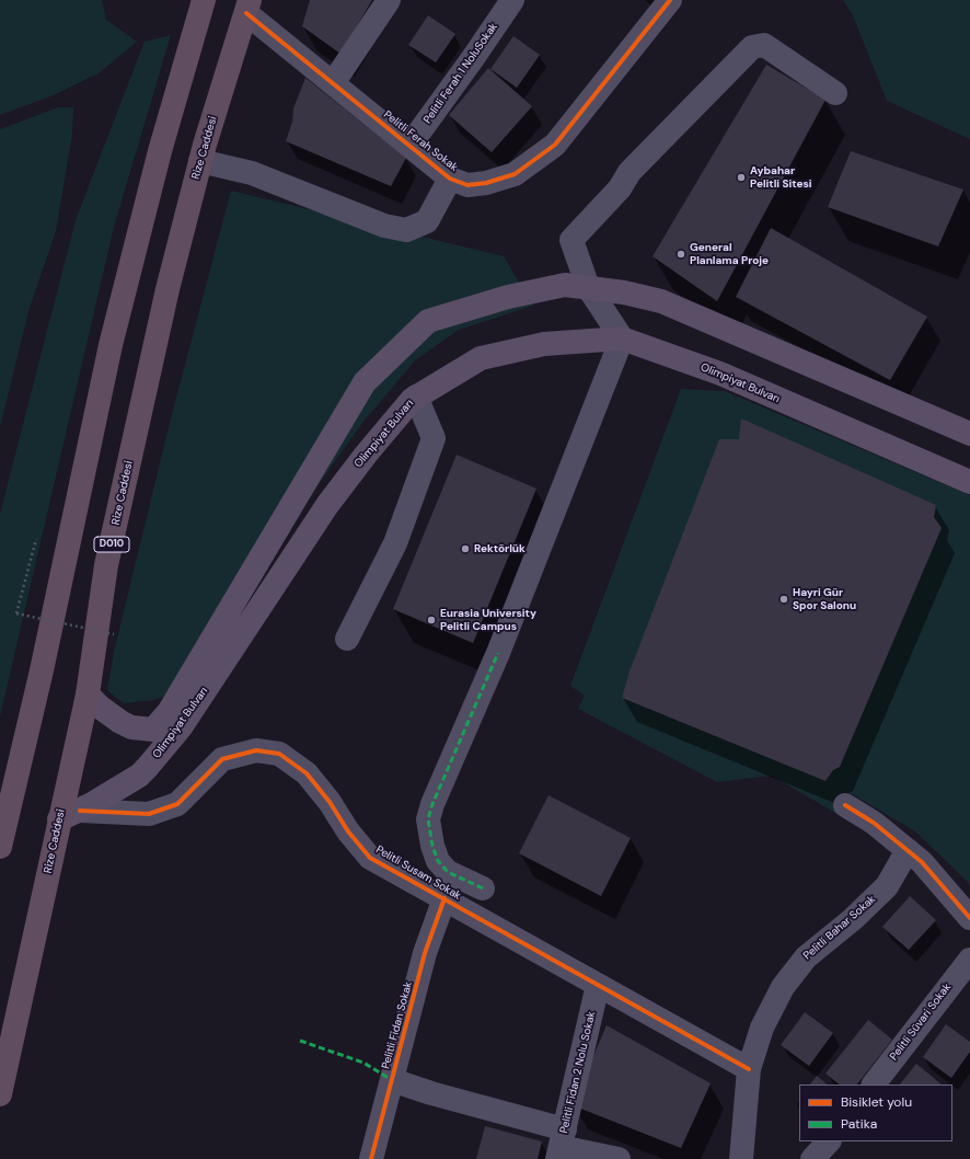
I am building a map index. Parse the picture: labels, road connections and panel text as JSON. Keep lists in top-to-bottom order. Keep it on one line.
{"streets":{"highway":["Rize Caddesi","D010"],"main road":["Olimpiyat Bulvarı"],"street":["Pelitli Ferah 1 NoluSokak","Pelitli Ferah Sokak","Pelitli Susam Sokak","Pelitli Bahar Sokak","Pelitli Süvari Sokak","Pelitli Fidan Sokak","Pelitli Fidan 2 Nolu Sokak"]},"crossings":[["Pelitli Ferah 1 NoluSokak","Pelitli Ferah Sokak"],["Pelitli Ferah Sokak","Rize Caddesi"],["Rize Caddesi","Olimpiyat Bulvarı"],["Rize Caddesi","Pelitli Susam Sokak"],["Olimpiyat Bulvarı","Pelitli Susam Sokak"],["Pelitli Susam Sokak","Pelitli Bahar Sokak"],["Pelitli Susam Sokak","Pelitli Fidan Sokak"],["Pelitli Susam Sokak","Pelitli Fidan 2 Nolu Sokak"]],"places":["Aybahar Pelitli Sitesi","General Planlama Proje","Rektörlük","Hayri Gür Spor Salonu","Eurasia University Pelitli Campus"],"legend":["Bisiklet yolu","Patika"]}
